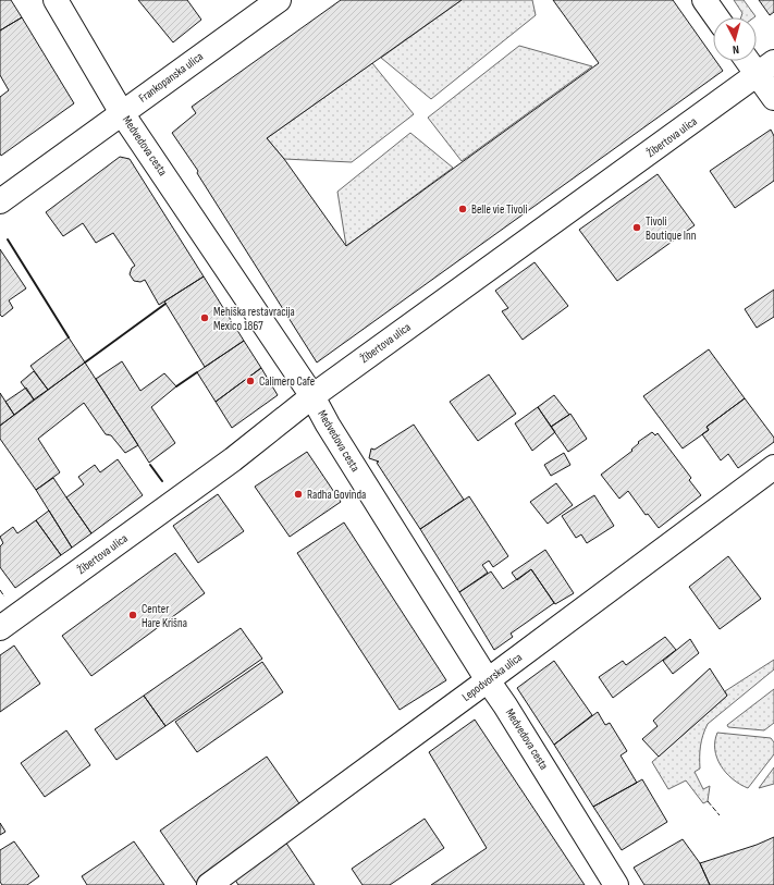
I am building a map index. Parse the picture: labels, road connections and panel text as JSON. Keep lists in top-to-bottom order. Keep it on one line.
{"streets":{"street":["Frankopanska ulica","Žibertova ulica","Medvedova cesta","Lepodvorska ulica"]},"crossings":[["Frankopanska ulica","Medvedova cesta"],["Žibertova ulica","Medvedova cesta"],["Medvedova cesta","Lepodvorska ulica"]],"places":["Belle vie Tivoli","Tivoli Boutique Inn","Mehiška restavracija Mexico 1867","Calimero Cafe","Radha Govinda","Center Hare Krišna"],"north":"bottom"}
